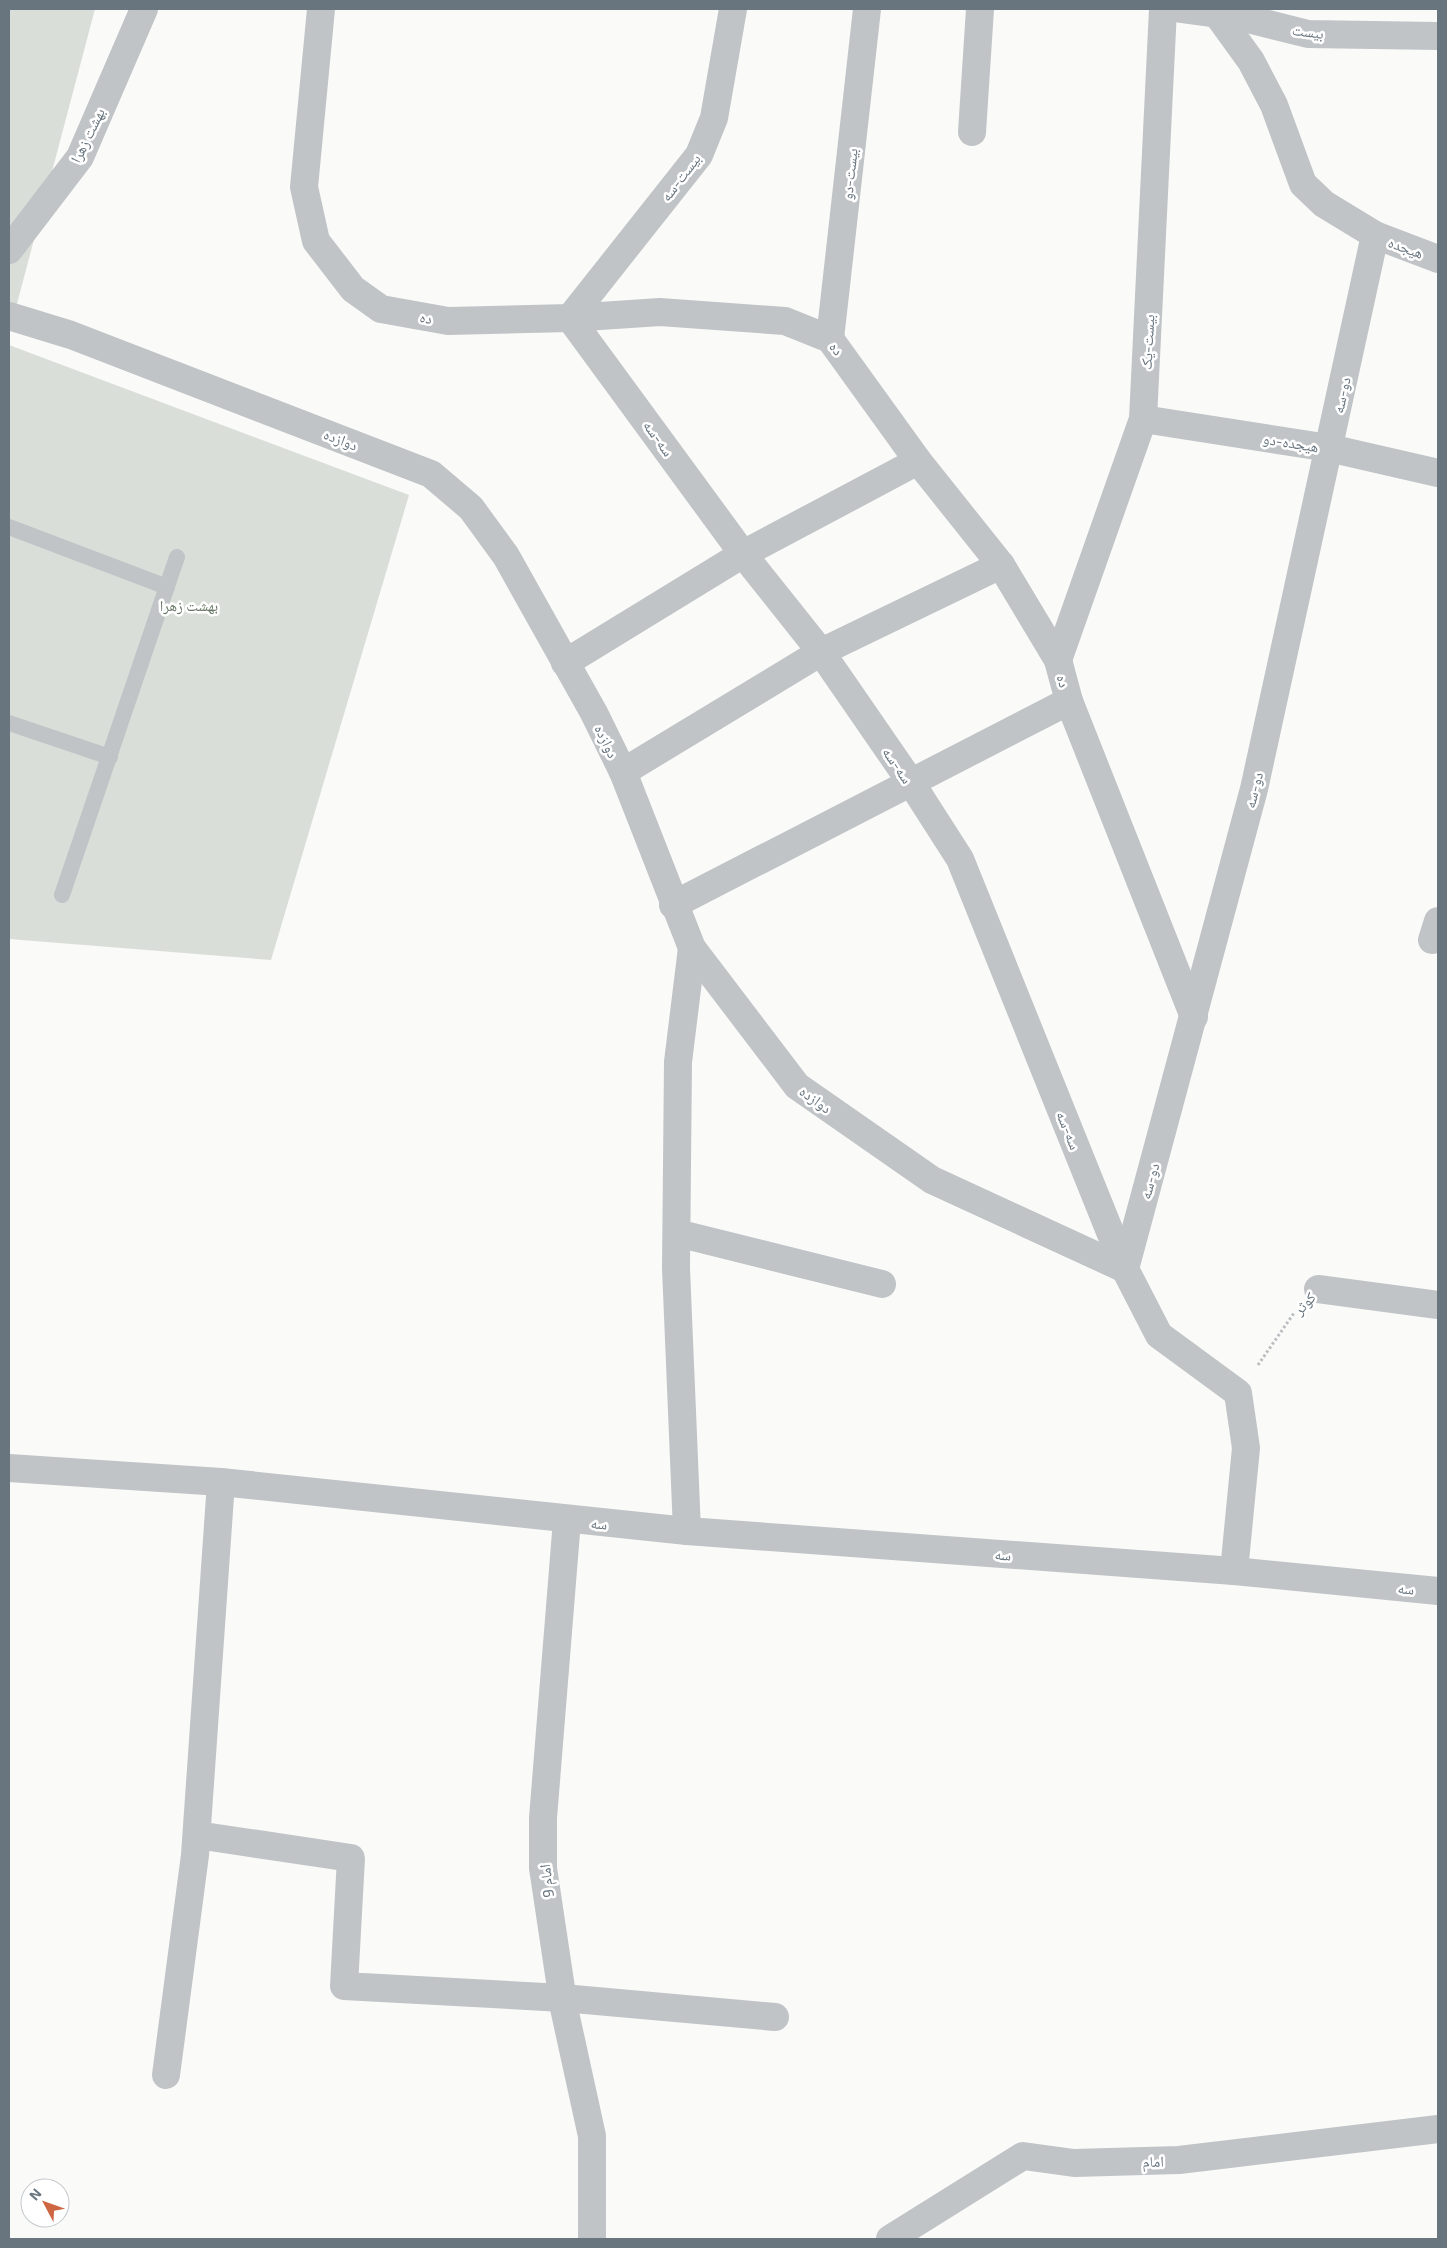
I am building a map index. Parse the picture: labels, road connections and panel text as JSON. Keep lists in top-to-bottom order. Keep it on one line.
{"streets":{"street":["بیست","بهشت زهرا","بیست-دو","بیست-سه","هیجده","ده","بیست-یک","دو-سه","سه-سه","دوازده","هیجده-دو","کوثر","سه","امام 9","امام"]},"crossings":[["بیست-دو","ده"],["بیست-سه","ده"],["بیست-سه","سه-سه"],["هیجده","دو-سه"],["ده","بیست-یک"],["ده","دو-سه"],["ده","سه-سه"],["بیست-یک","هیجده-دو"],["دو-سه","سه-سه"],["دو-سه","دوازده"],["دو-سه","هیجده-دو"],["سه-سه","دوازده"],["سه","امام 9"]],"parks":["بهشت زهرا"],"north":"top left"}
